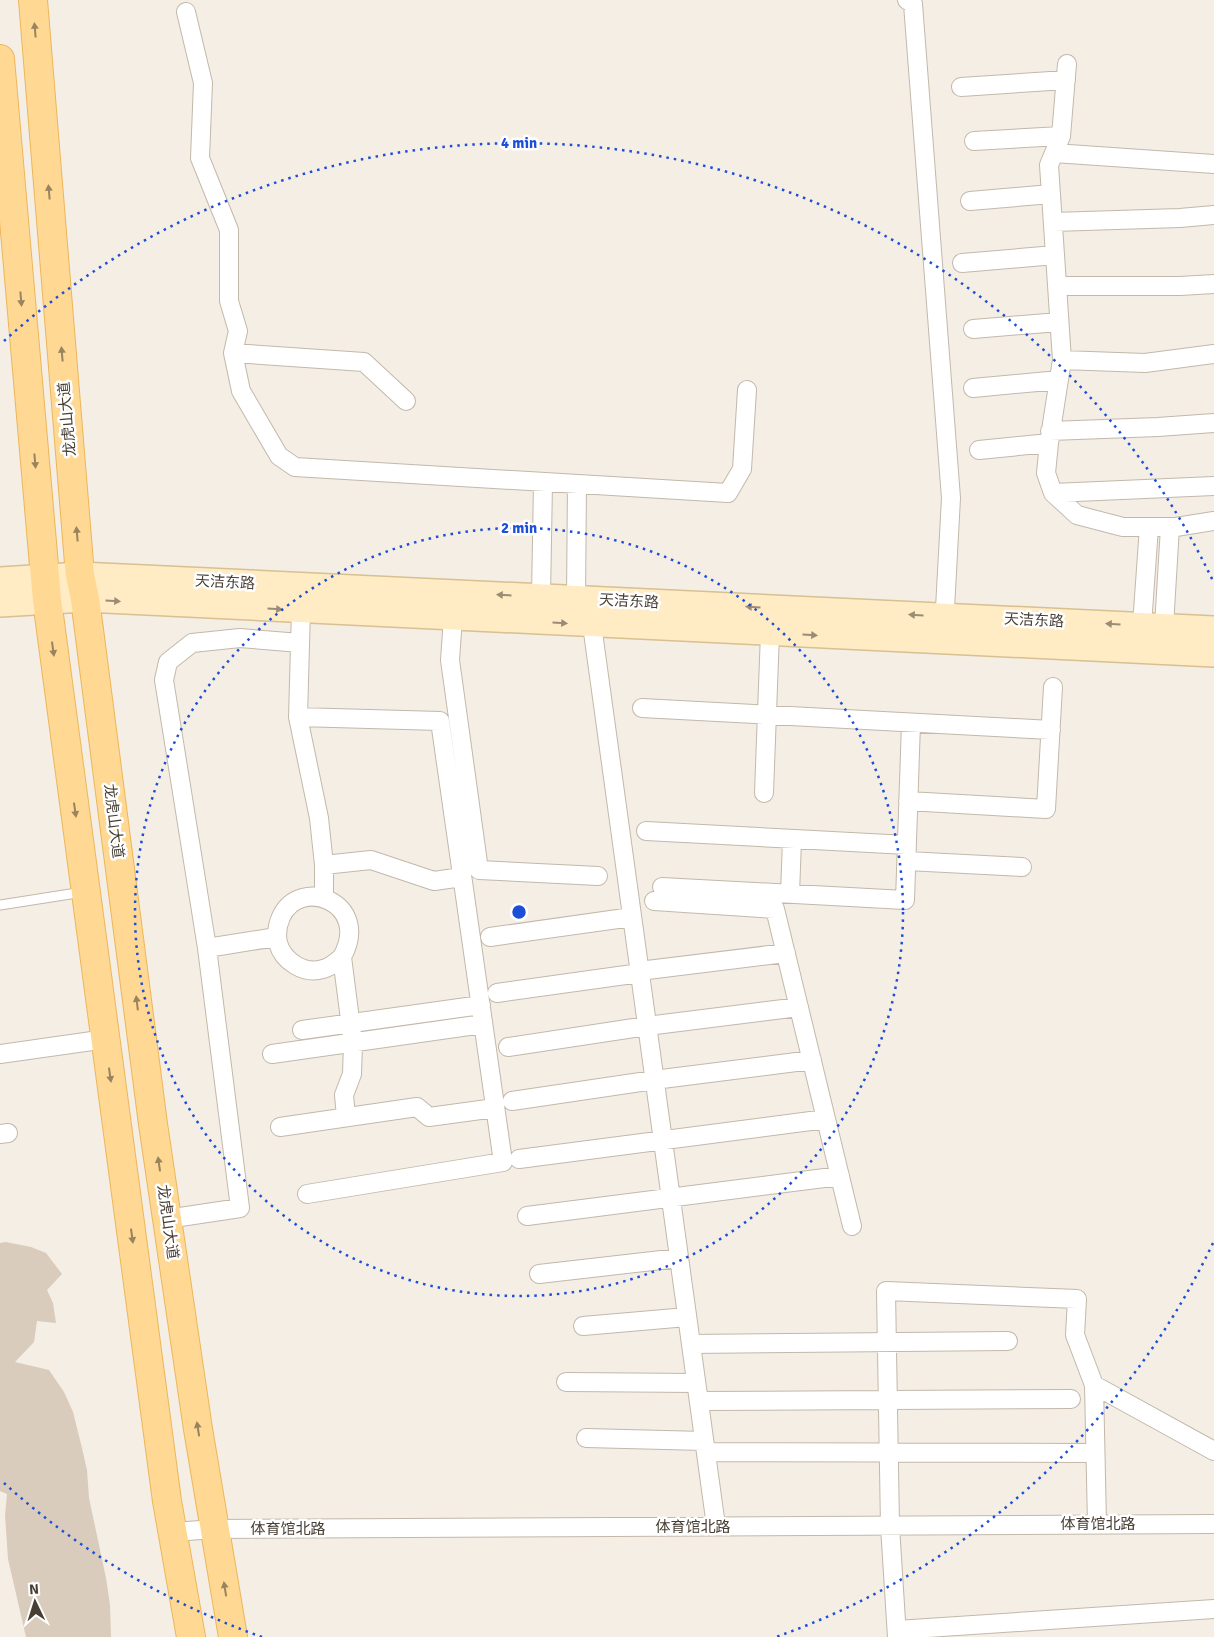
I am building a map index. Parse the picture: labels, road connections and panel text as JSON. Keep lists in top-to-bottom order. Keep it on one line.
{"streets":{"main road":["龙虎山大道","天洁东路"],"street":["体育馆北路"]},"crossings":[["龙虎山大道","天洁东路"],["龙虎山大道","体育馆北路"]],"north":"top","rings":["4 min","2 min"]}
